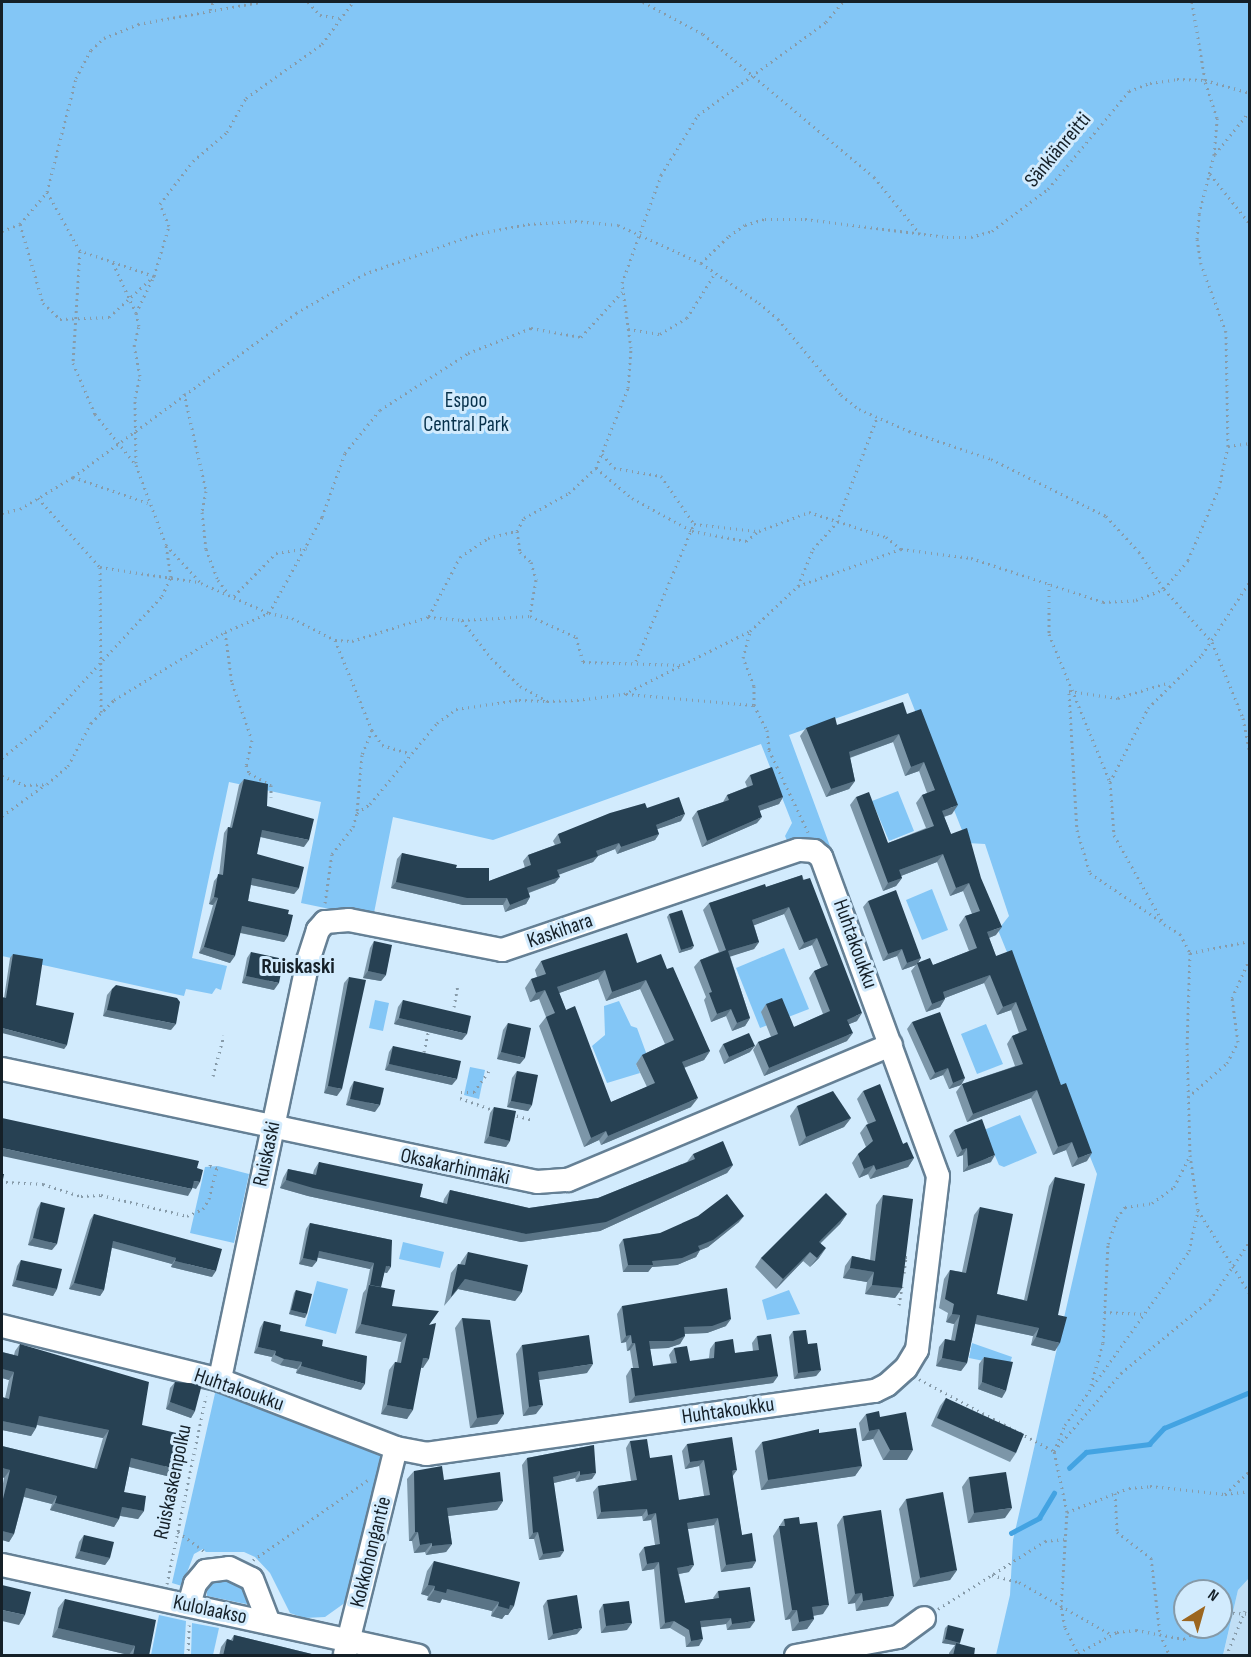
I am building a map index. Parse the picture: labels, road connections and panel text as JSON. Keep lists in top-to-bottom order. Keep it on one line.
{"streets":{"street":["Kaskihara","Huhtakoukku","Ruiskaski","Oksakarhinmäki","Kokkohongantie","Kulolaakso"],"path":["Sänkiänreitti","Ruiskaskenpolku"]},"crossings":[["Kaskihara","Huhtakoukku"],["Kaskihara","Ruiskaski"],["Huhtakoukku","Ruiskaski"],["Huhtakoukku","Oksakarhinmäki"],["Huhtakoukku","Ruiskaskenpolku"],["Huhtakoukku","Kokkohongantie"],["Ruiskaski","Oksakarhinmäki"],["Ruiskaski","Ruiskaskenpolku"],["Ruiskaskenpolku","Kulolaakso"],["Kokkohongantie","Kulolaakso"]],"districts":["Ruiskaski"],"parks":["Espoo Central Park"],"north":"top right"}
